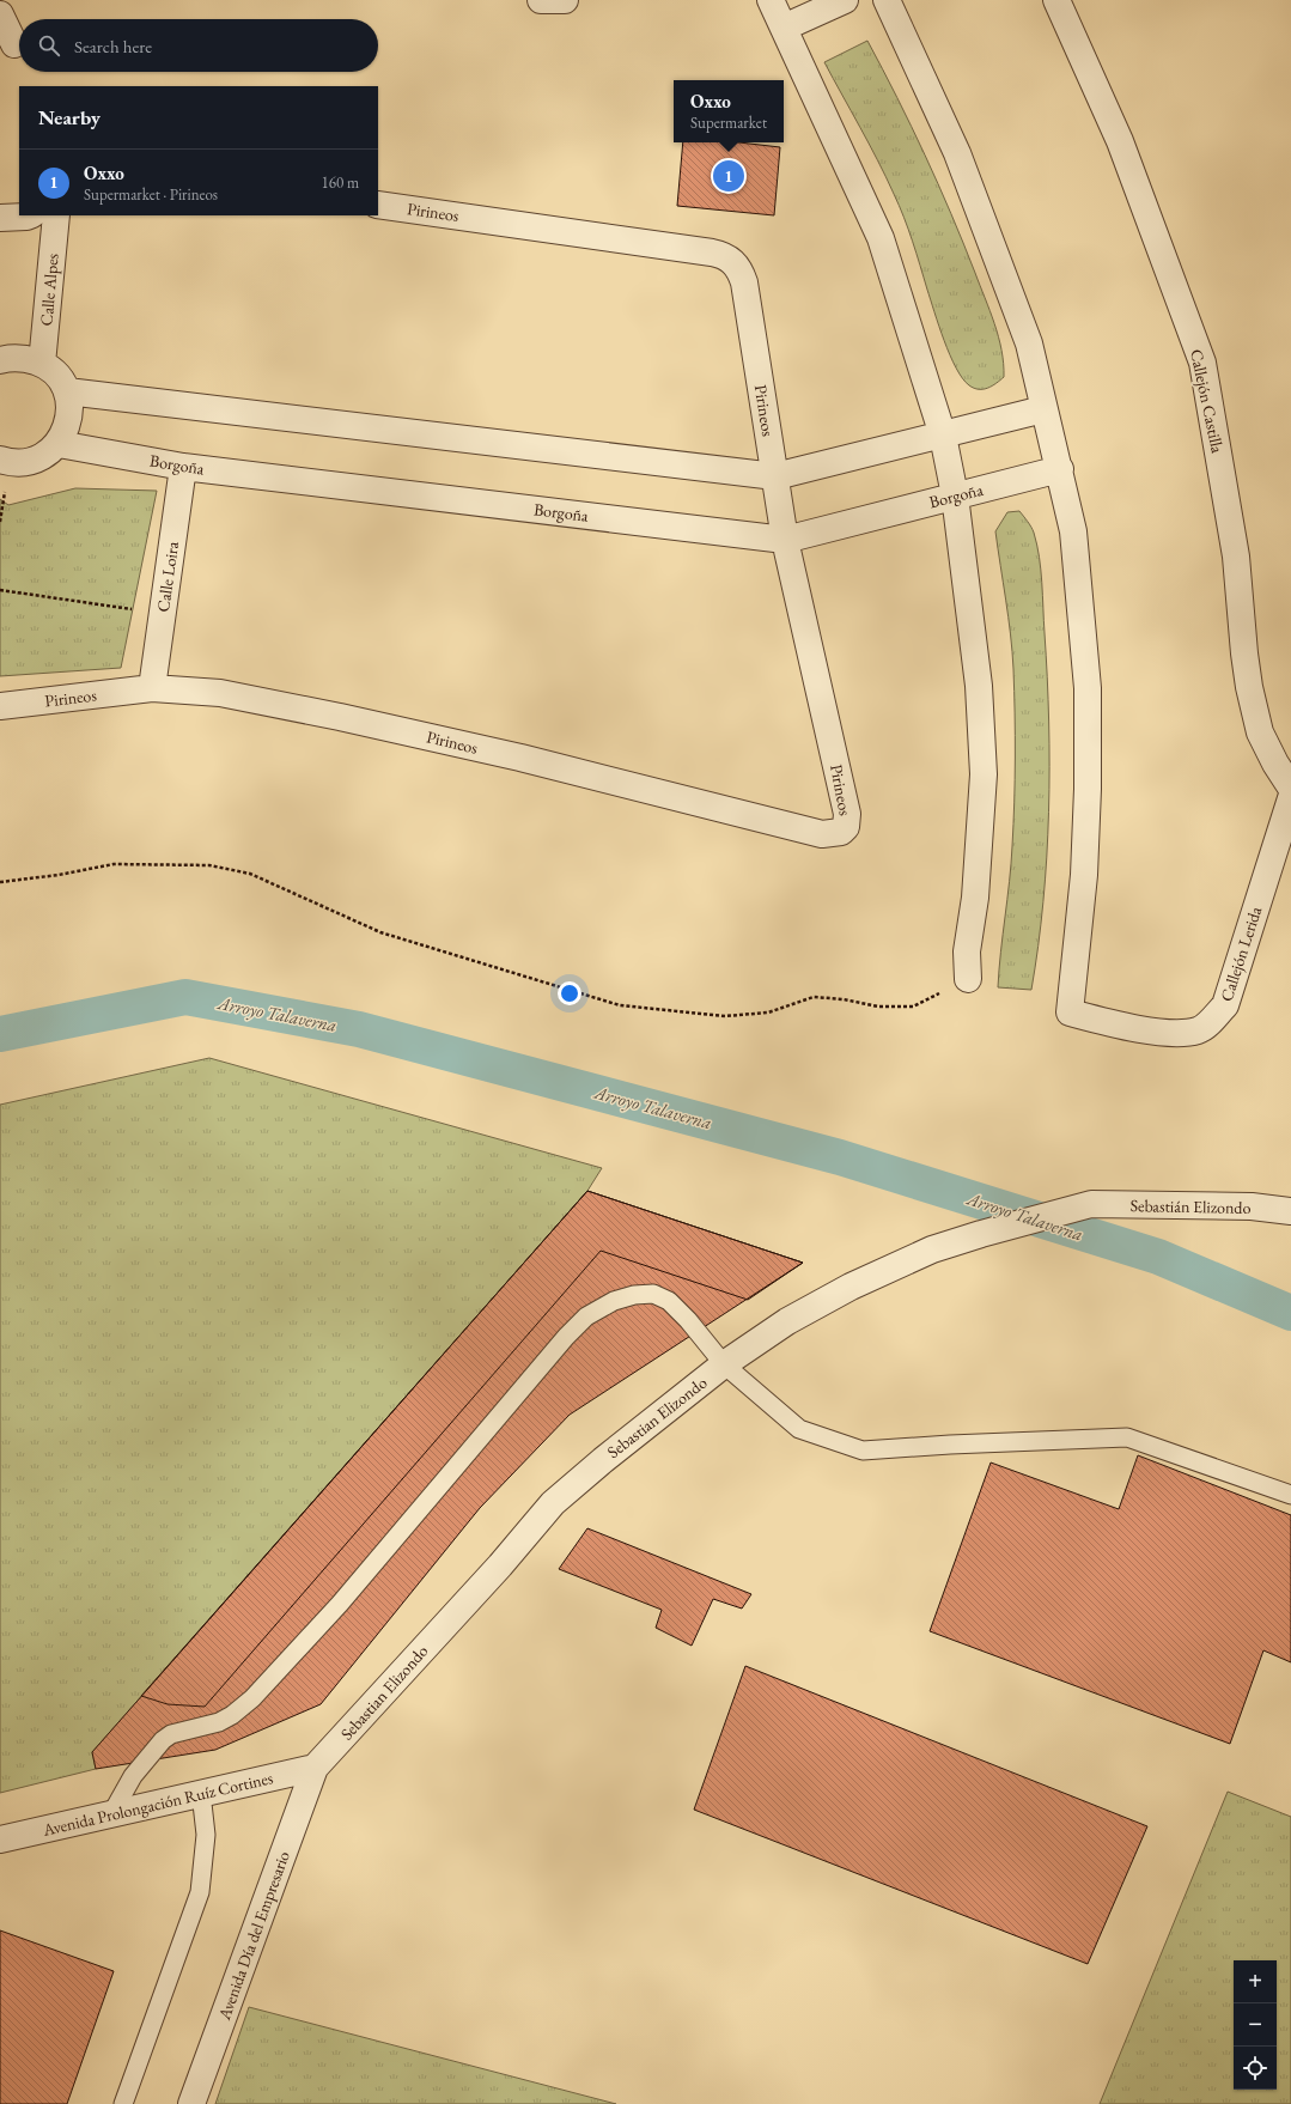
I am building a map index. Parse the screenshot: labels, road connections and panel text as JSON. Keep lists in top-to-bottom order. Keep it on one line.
{"streets":{"street":["Pirineos","Calle Alpes","Callejón Castilla","Borgoña","Calle Loira","Callejón Lerida","Sebastián Elizondo","Sebastian Elizondo","Avenida Prolongación Ruíz Cortines","Avenida Día del Empresario"]},"crossings":[["Pirineos","Borgoña"],["Pirineos","Calle Loira"],["Borgoña","Calle Loira"],["Borgoña","Callejón Lerida"],["Sebastián Elizondo","Sebastian Elizondo"],["Sebastian Elizondo","Avenida Prolongación Ruíz Cortines"],["Sebastian Elizondo","Avenida Día del Empresario"],["Avenida Prolongación Ruíz Cortines","Avenida Día del Empresario"]],"water":["Arroyo Talaverna"],"page":{"search":"Search here","popup":["Oxxo","Supermarket"],"heading":"Nearby","list":[{"mark":"1","name":"Oxxo","note":"Supermarket · Pirineos","value":"160 m"}],"pins":"1","map_buttons":["+","−"]}}
